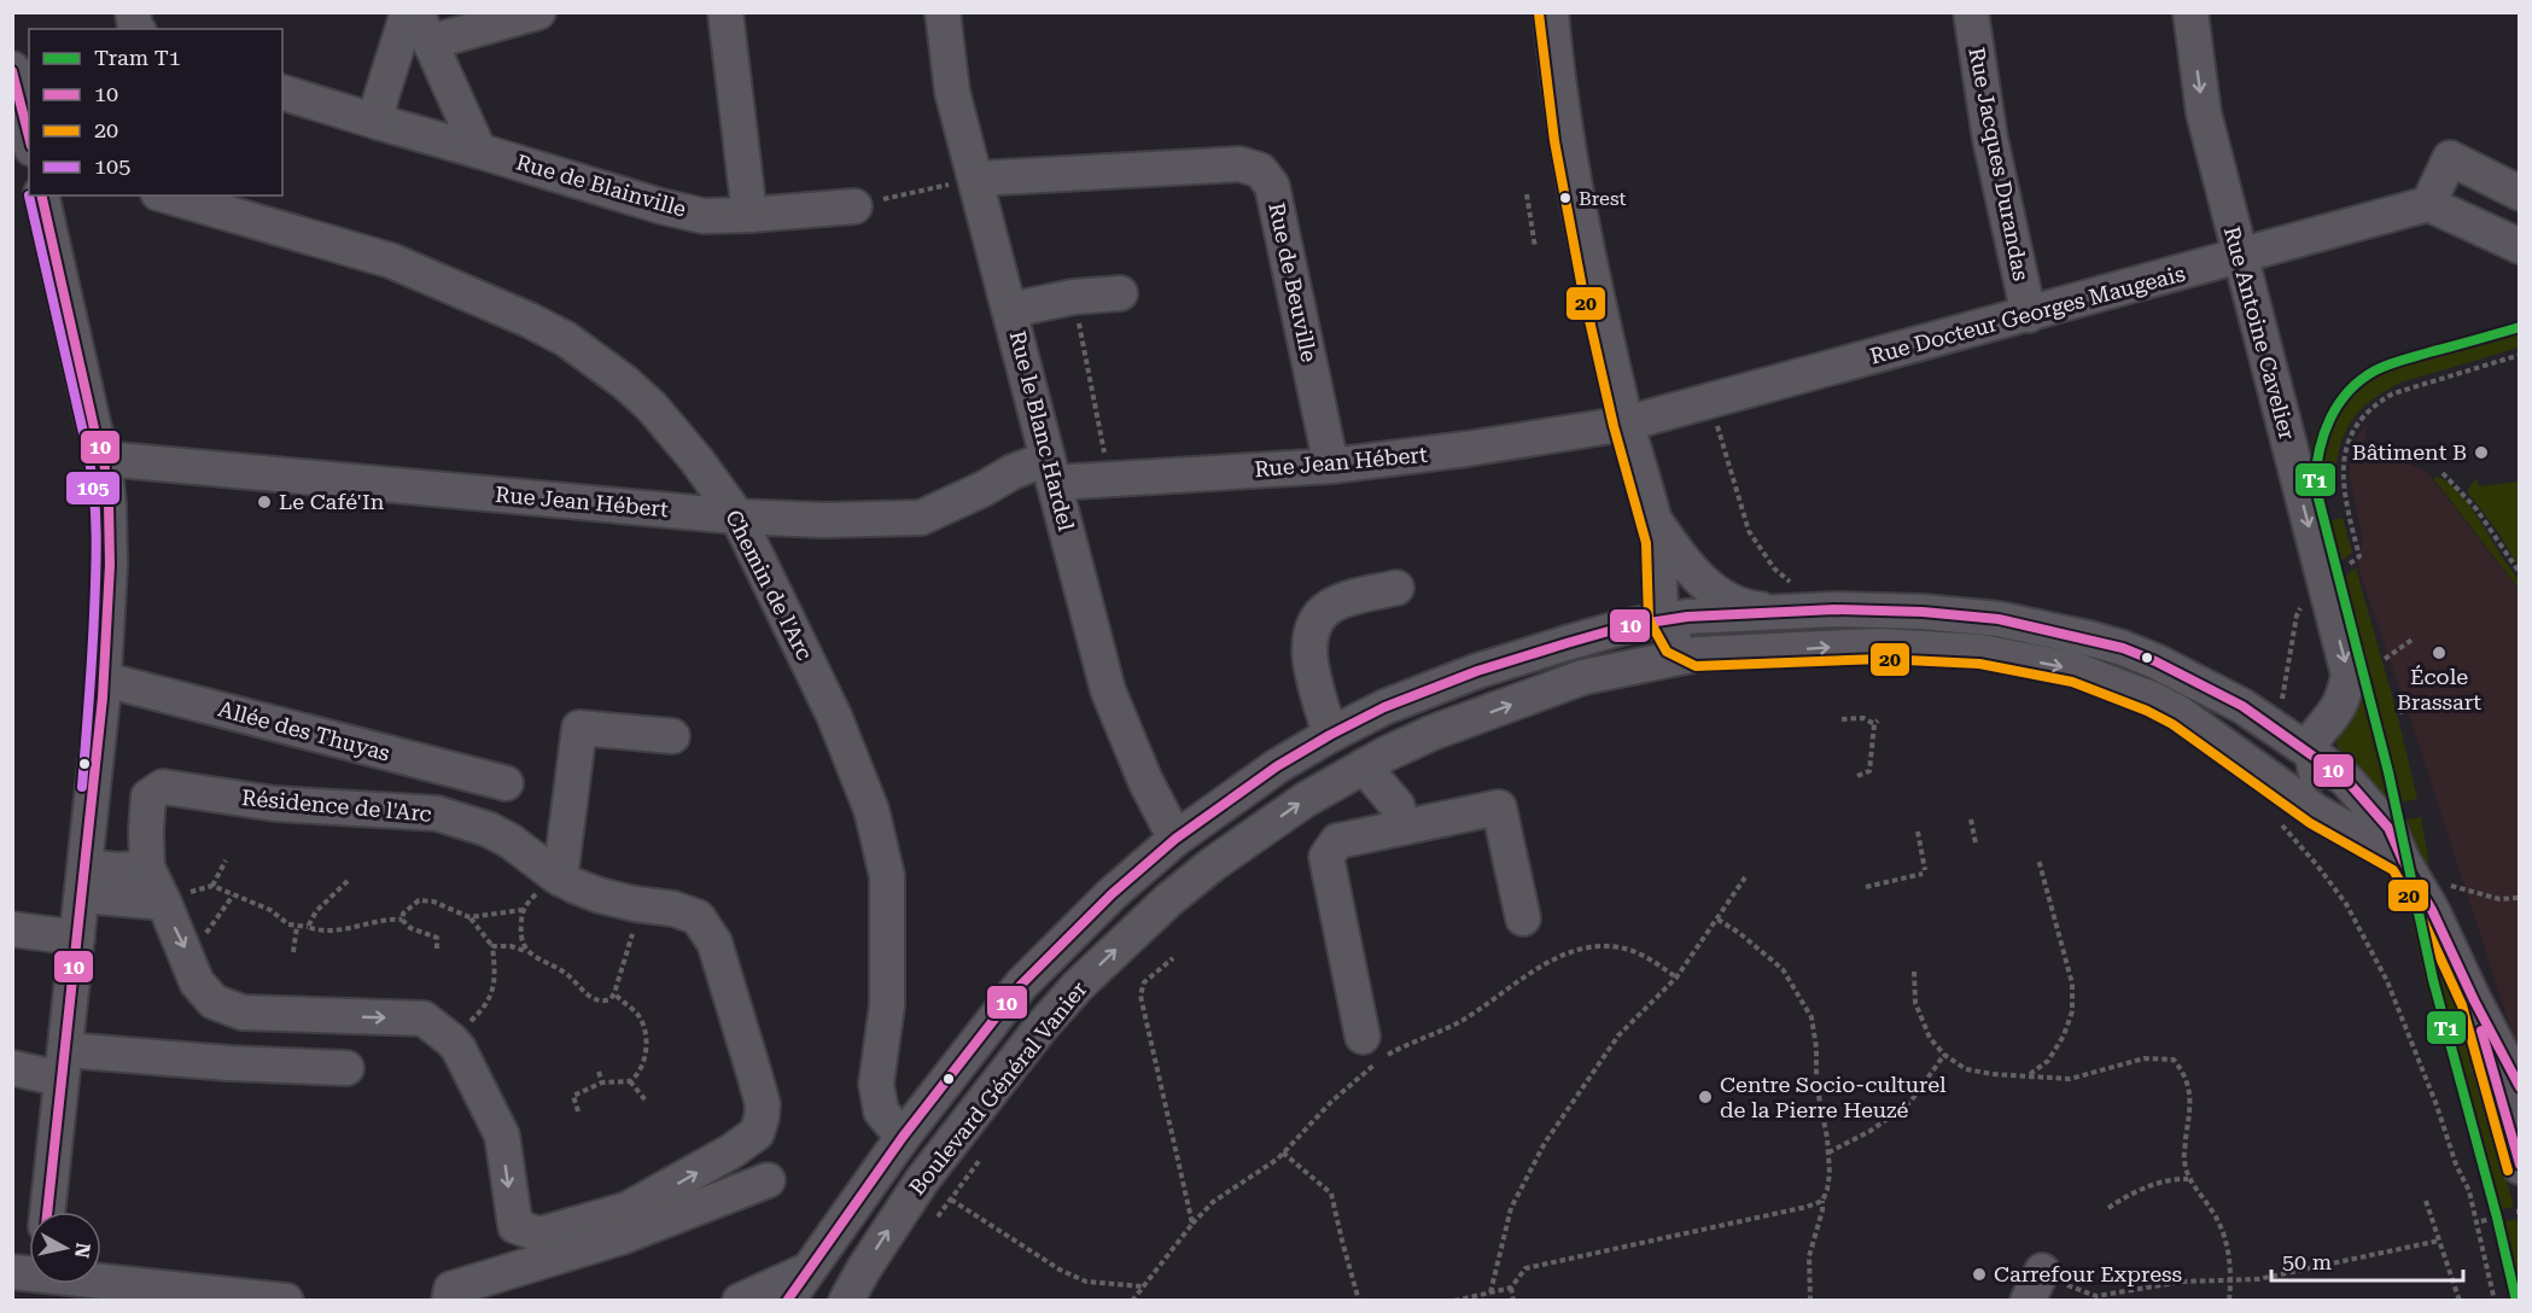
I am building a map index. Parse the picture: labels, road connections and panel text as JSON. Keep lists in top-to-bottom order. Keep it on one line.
{"streets":{"street":["Rue Jacques Durandas","Rue de Blainville","Rue de Beuville","Rue Docteur Georges Maugeais","Rue Antoine Cavelier","Rue le Blanc Hardel","Rue Jean Hébert","Chemin de l'Arc","Allée des Thuyas","Résidence de l'Arc","Boulevard Général Vanier"]},"crossings":[["Rue Jacques Durandas","Rue Docteur Georges Maugeais"],["Rue de Beuville","Rue le Blanc Hardel"],["Rue de Beuville","Rue Jean Hébert"],["Rue Docteur Georges Maugeais","Rue Antoine Cavelier"],["Rue Docteur Georges Maugeais","Rue Jean Hébert"],["Rue Antoine Cavelier","Boulevard Général Vanier"],["Rue le Blanc Hardel","Rue Jean Hébert"],["Rue le Blanc Hardel","Boulevard Général Vanier"],["Rue Jean Hébert","Chemin de l'Arc"],["Chemin de l'Arc","Boulevard Général Vanier"]],"one_way":["Rue Antoine Cavelier"],"places":["Brest","Bâtiment B","Le Café'In","École Brassart","Centre Socio-culturel de la Pierre Heuzé","Carrefour Express"],"lines":["transit line 20","transit line 10","transit line 105","tram line T1"],"legend":["Tram T1","10","20","105"],"scale_bar":"50 m","north":"right"}
